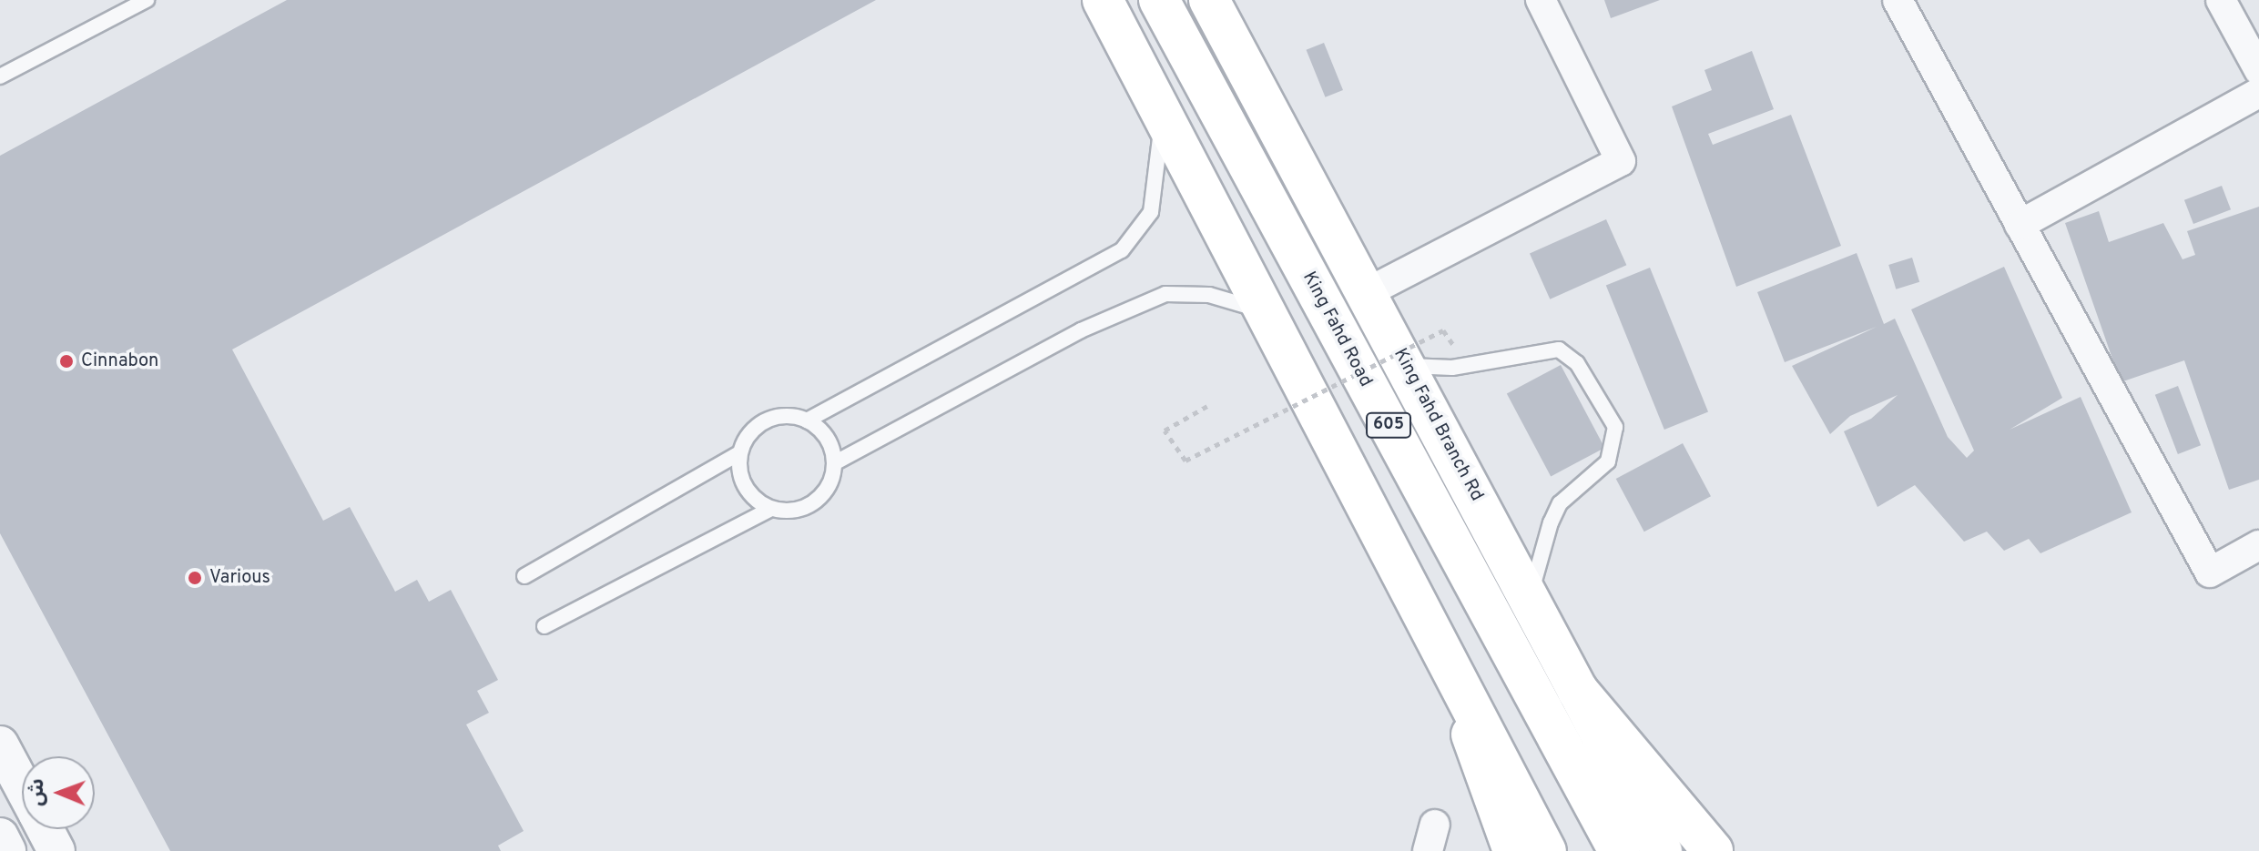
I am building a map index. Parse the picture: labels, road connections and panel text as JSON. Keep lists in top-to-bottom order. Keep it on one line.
{"streets":{"main road":["King Fahd Road","605","King Fahd Branch Rd"]},"places":["Cinnabon","Various"],"north":"left"}
